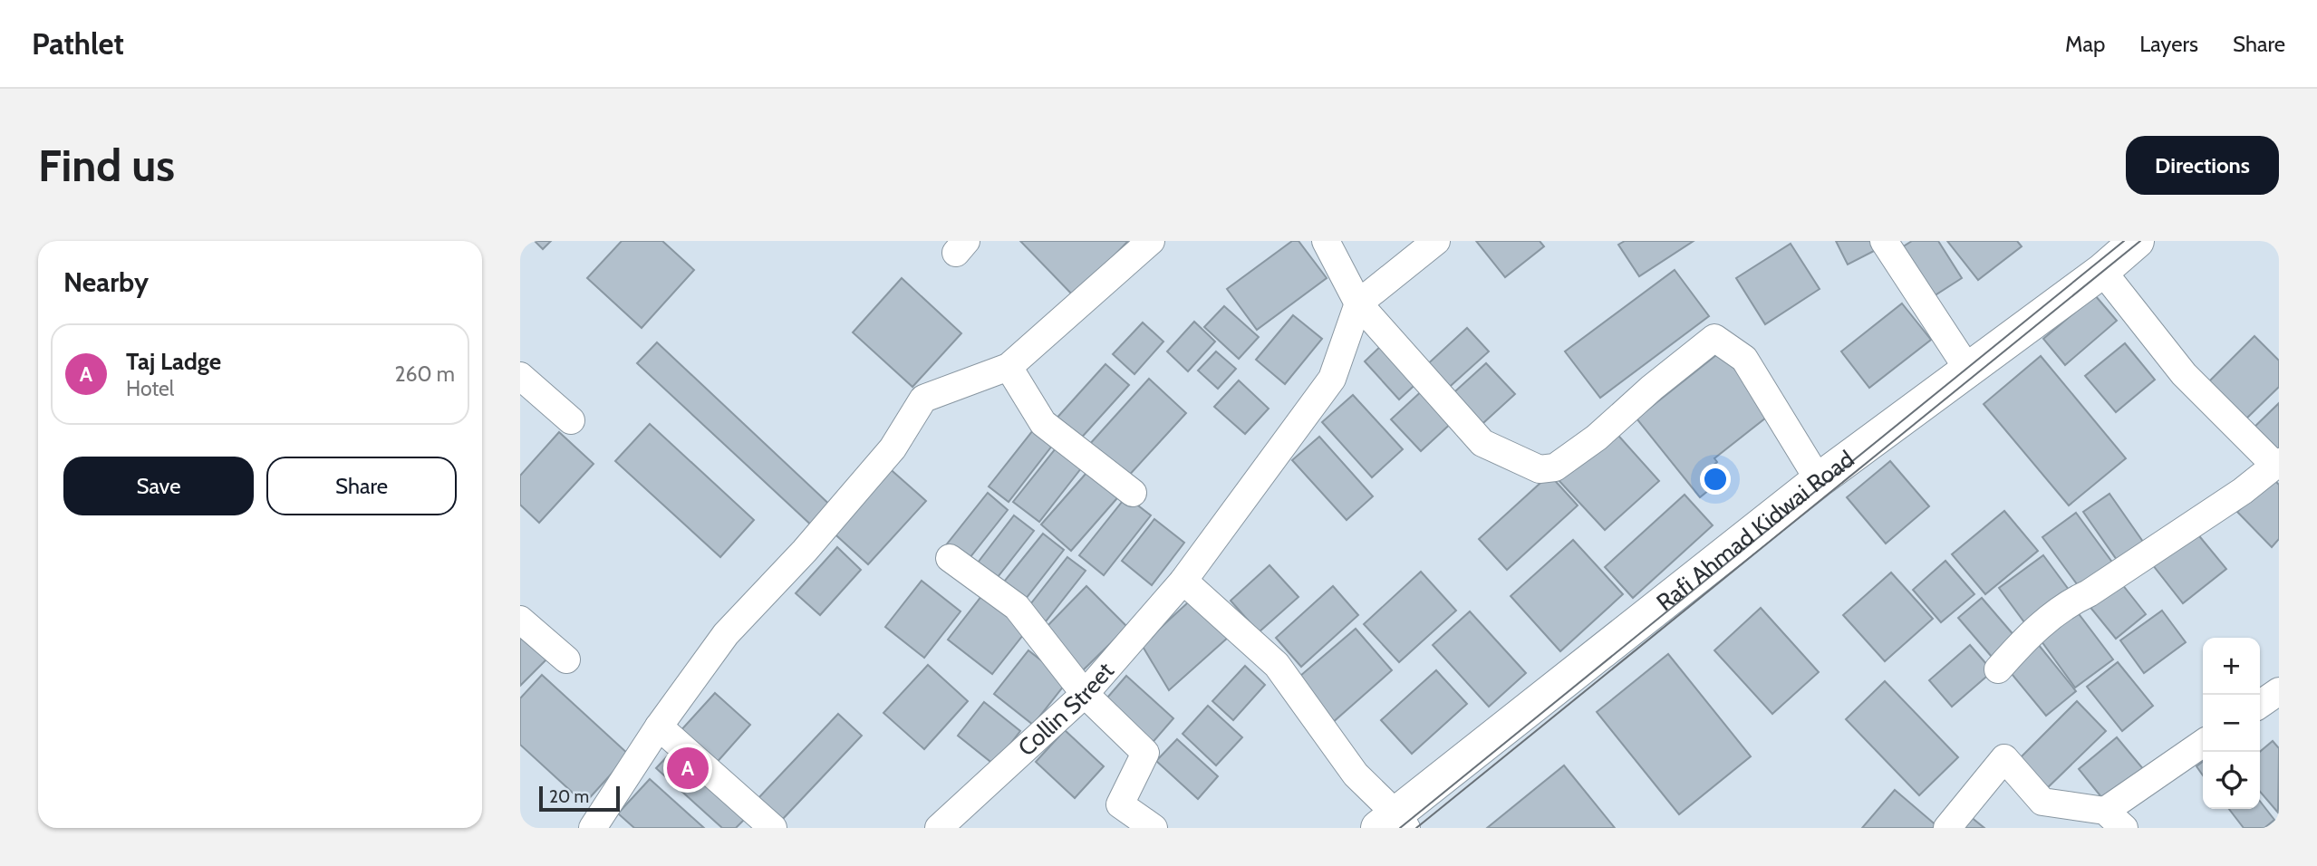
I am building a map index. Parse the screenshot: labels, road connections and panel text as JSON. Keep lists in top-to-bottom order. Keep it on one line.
{"streets":{"main road":["Rafi Ahmad Kidwai Road"],"street":["Collin Street"]},"scale_bar":"20 m","page":{"header":"Pathlet","nav":["Map","Layers","Share"],"buttons":["Directions",["Save","Share"]],"title":"Find us","heading":"Nearby","list":[{"mark":"A","name":"Taj Ladge","note":"Hotel","value":"260 m"}],"map_buttons":["+","−"],"pins":"A","scale":"20 m"}}
